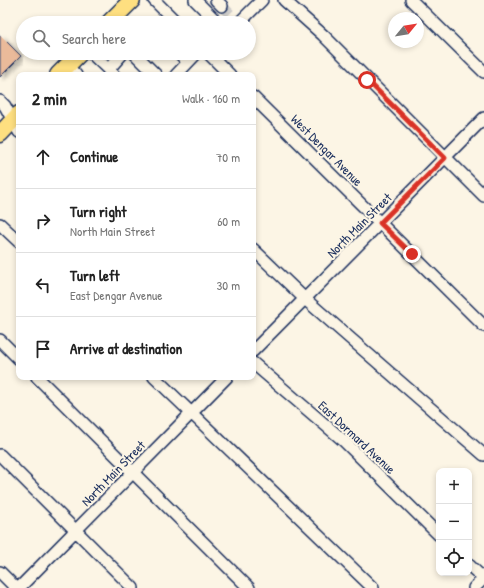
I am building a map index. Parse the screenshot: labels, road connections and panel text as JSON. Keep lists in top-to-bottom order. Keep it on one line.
{"streets":{"street":["West Dengar Avenue","North Main Street","East Dormard Avenue"]},"crossings":[["West Dengar Avenue","North Main Street"]],"north":"top right","page":{"search":"Search here","heading":["2 min","Walk · 160 m"],"list":[["Continue","70 m"],["Turn right","North Main Street","60 m"],["Turn left","East Dengar Avenue","30 m"],"Arrive at destination"],"map_buttons":["+","−"]}}
